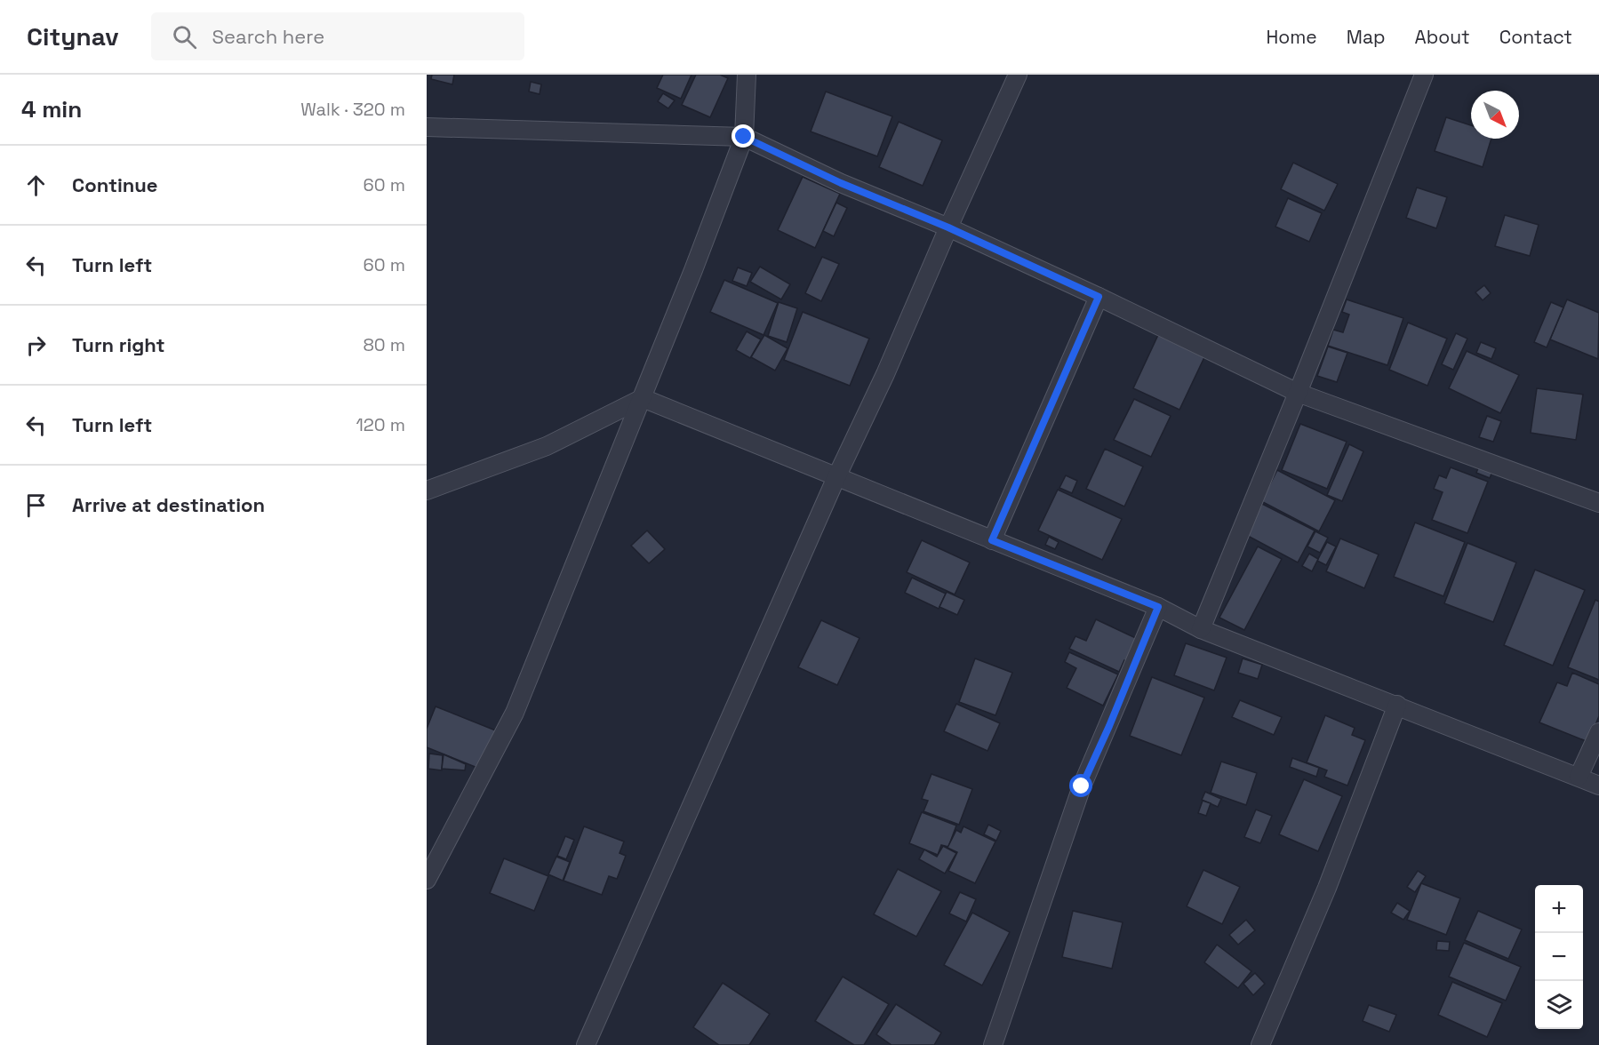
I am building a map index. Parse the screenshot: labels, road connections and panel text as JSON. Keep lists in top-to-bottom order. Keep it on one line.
{"north":"bottom right","page":{"header":"Citynav","search":"Search here","nav":["Home","Map","About","Contact"],"heading":["4 min","Walk · 320 m"],"list":[["Continue","60 m"],["Turn left","60 m"],["Turn right","80 m"],["Turn left","120 m"],"Arrive at destination"],"map_buttons":["+","−"]}}
